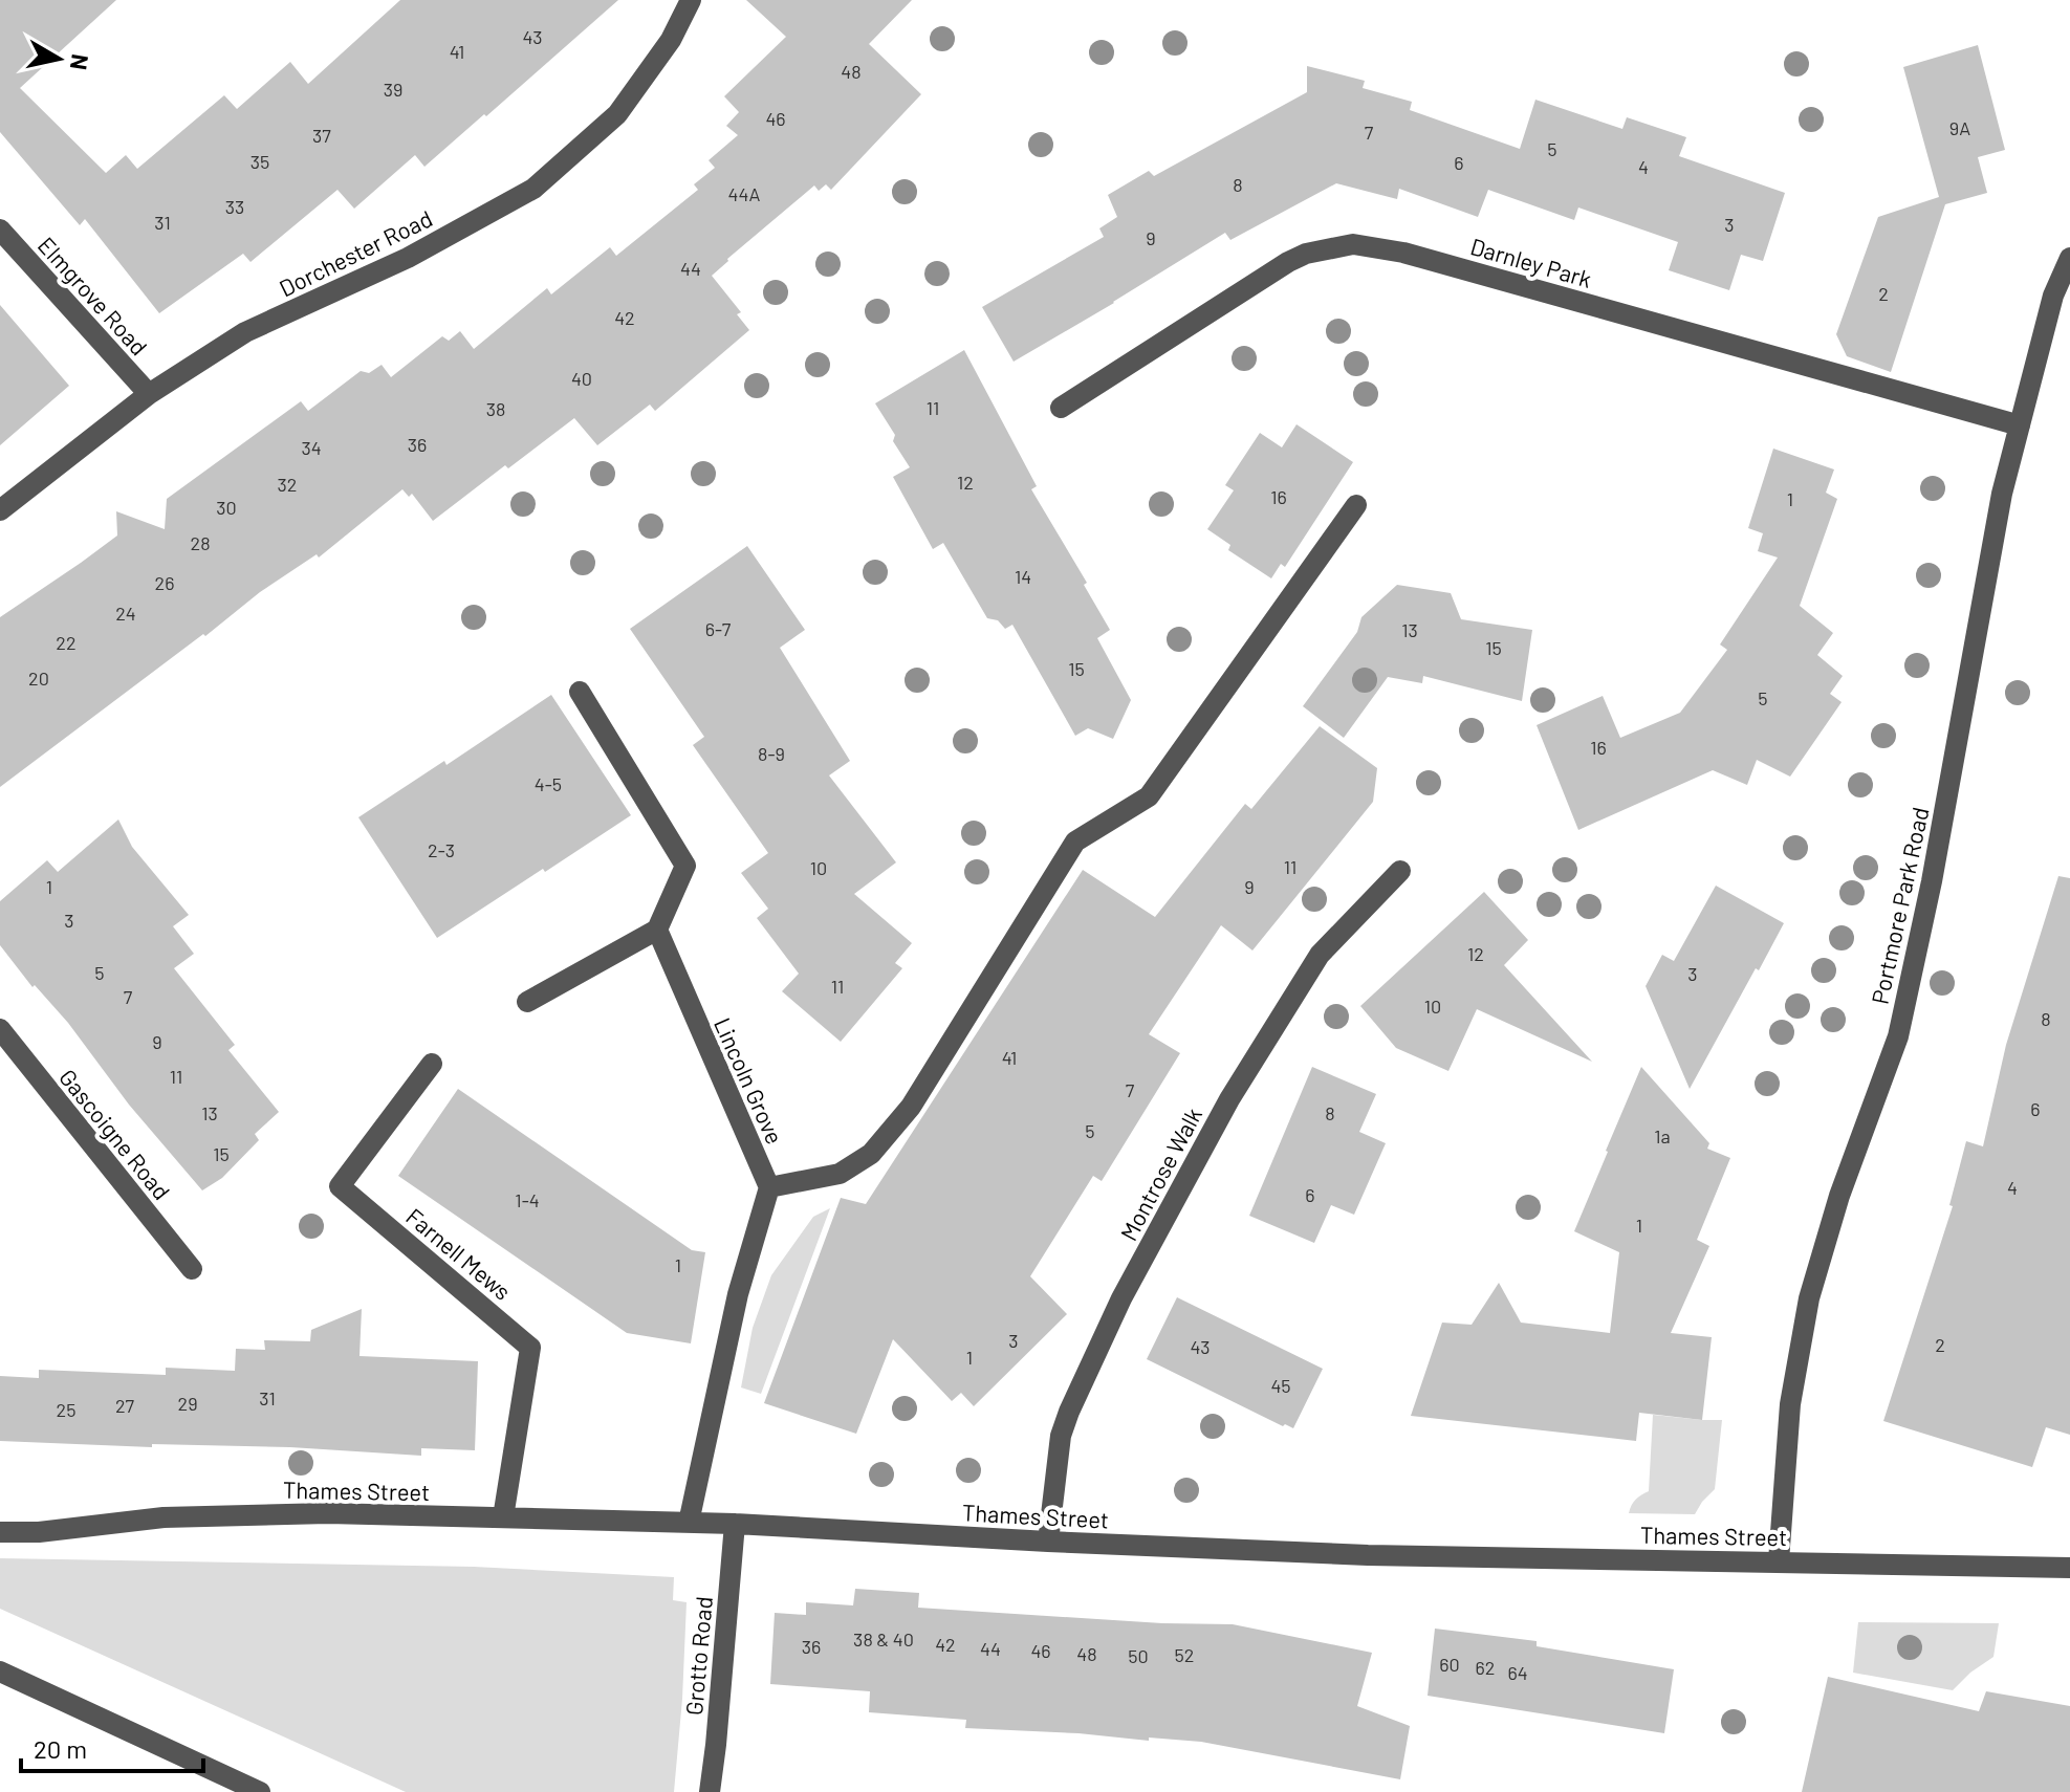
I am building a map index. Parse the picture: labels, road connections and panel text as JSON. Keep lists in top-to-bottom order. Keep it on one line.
{"streets":{"street":["Dorchester Road","Darnley Park","Elmgrove Road","Portmore Park Road","Lincoln Grove","Gascoigne Road","Montrose Walk","Farnell Mews","Thames Street","Grotto Road"]},"crossings":[["Dorchester Road","Elmgrove Road"],["Darnley Park","Portmore Park Road"],["Portmore Park Road","Thames Street"],["Montrose Walk","Thames Street"],["Farnell Mews","Thames Street"],["Thames Street","Grotto Road"]],"house_numbers":["43","41","48","39","46","9A","7","37","5","35","6","4","8","44A","33","31","3","9","44","2","42","40","11","38","36","34","12","32","16","1","30","28","14","26","24","6-7","13","22","15","15","20","5","16","8-9","4-5","2-3","11","10","1","9","3","12","5","3","11","7","10","8","9","41","11","7","6","13","8","5","1a","15","4","6","1-4","1","1","3","2","43","1","45","31","29","27","25","38 & 40","42","36","44","46","48","52","50","60","62","64"],"scale_bar":"20 m","north":"right"}
